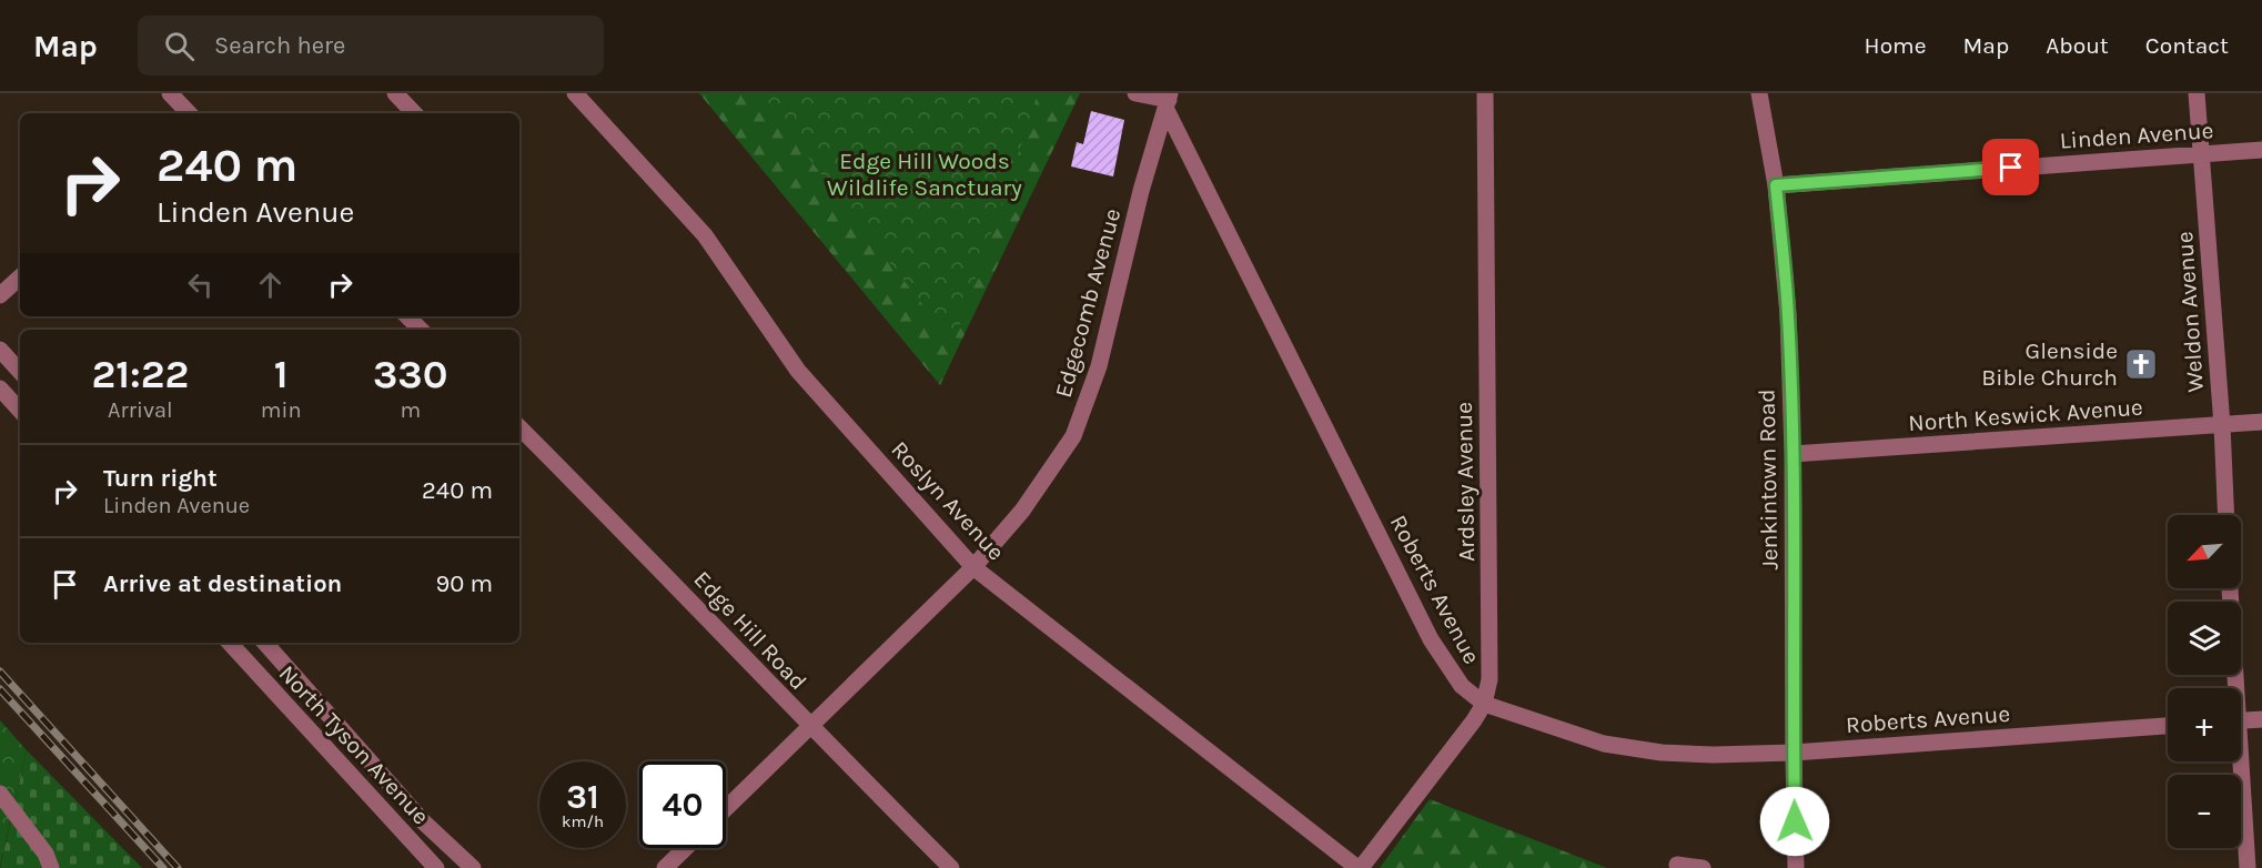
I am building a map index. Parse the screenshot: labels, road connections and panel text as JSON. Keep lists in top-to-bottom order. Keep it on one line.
{"streets":{"street":["Linden Avenue","Edgecomb Avenue","Weldon Avenue","North Keswick Avenue","Jenkintown Road","Ardsley Avenue","Roslyn Avenue","Roberts Avenue","Edge Hill Road","North Tyson Avenue"]},"crossings":[["Linden Avenue","Weldon Avenue"],["Linden Avenue","Jenkintown Road"],["Edgecomb Avenue","Roslyn Avenue"],["Edgecomb Avenue","Roberts Avenue"],["Edgecomb Avenue","Edge Hill Road"],["Weldon Avenue","North Keswick Avenue"],["North Keswick Avenue","Jenkintown Road"],["Jenkintown Road","Roberts Avenue"],["Ardsley Avenue","Roslyn Avenue"],["Ardsley Avenue","Roberts Avenue"]],"parks":["Edge Hill Woods Wildlife Sanctuary"],"places":{"church":["Glenside Bible Church"]},"north":"bottom left","page":{"header":"Map","search":"Search here","nav":["Home","Map","About","Contact"],"turn":["240 m","Linden Avenue"],"eta":["21:22","Arrival","1","min","330","m"],"list":[{"name":"Turn right","note":"Linden Avenue","value":"240 m"},{"name":"Arrive at destination","value":"90 m"}],"map_buttons":["+","−"],"speed":"31 km/h","limit":"40"}}
